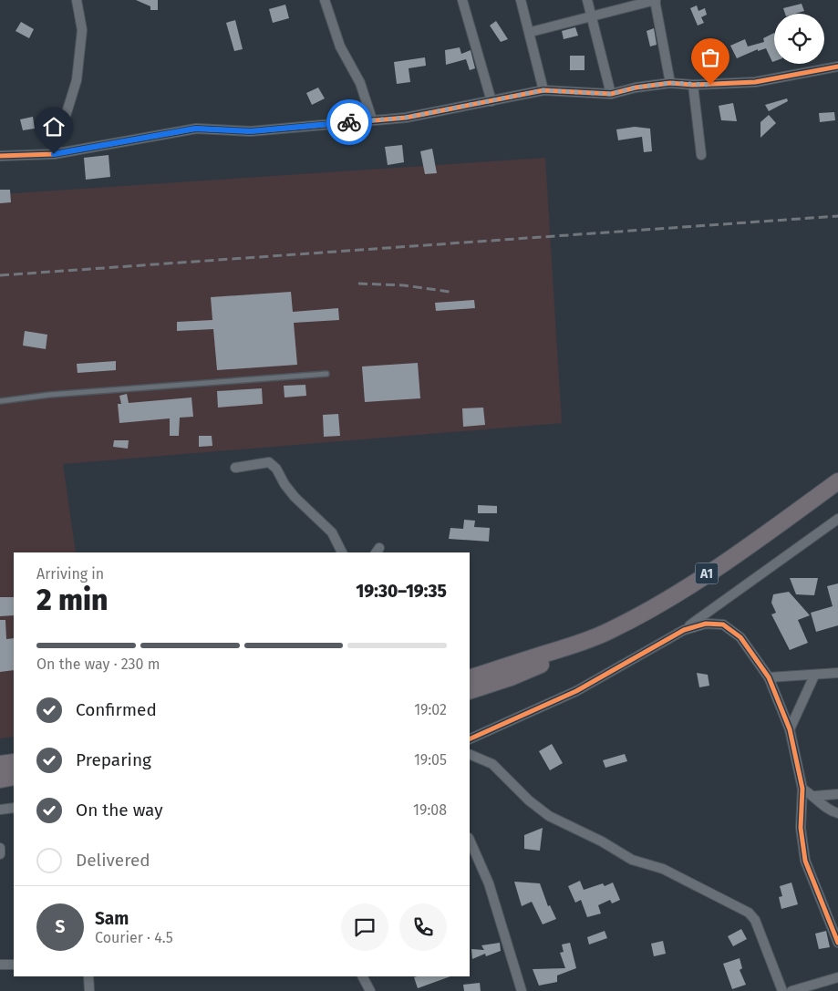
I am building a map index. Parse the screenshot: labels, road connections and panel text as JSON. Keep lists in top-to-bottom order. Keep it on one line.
{"streets":{"highway":["A1"]},"page":{"heading":["2 min","Arriving in","19:30–19:35"],"panel":["Sam","Courier · 4.5"],"bar":"On the way · 230 m","list":[["Confirmed","19:02"],["Preparing","19:05"],["On the way","19:08"],"Delivered"],"round":"S"}}
